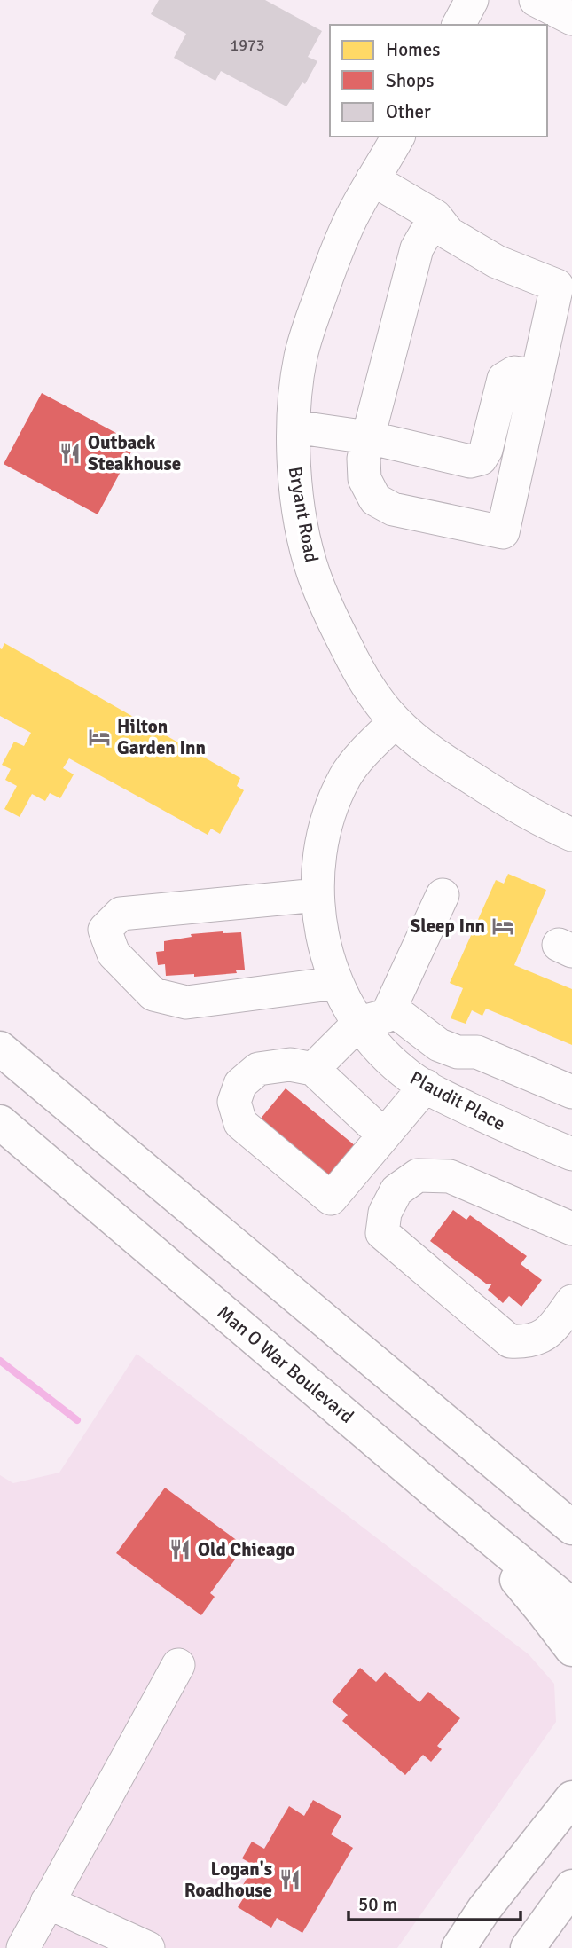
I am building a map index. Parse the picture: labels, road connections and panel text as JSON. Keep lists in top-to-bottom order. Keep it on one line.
{"streets":{"main road":["Man O War Boulevard"],"street":["Bryant Road","Plaudit Place"]},"crossings":[["Bryant Road","Plaudit Place"]],"places":{"restaurant":["Outback Steakhouse","Old Chicago","Logan's Roadhouse"],"hotel":["Hilton Garden Inn","Sleep Inn"]},"house_numbers":["1973"],"legend":["Homes","Shops","Other"],"scale_bar":"50 m"}
